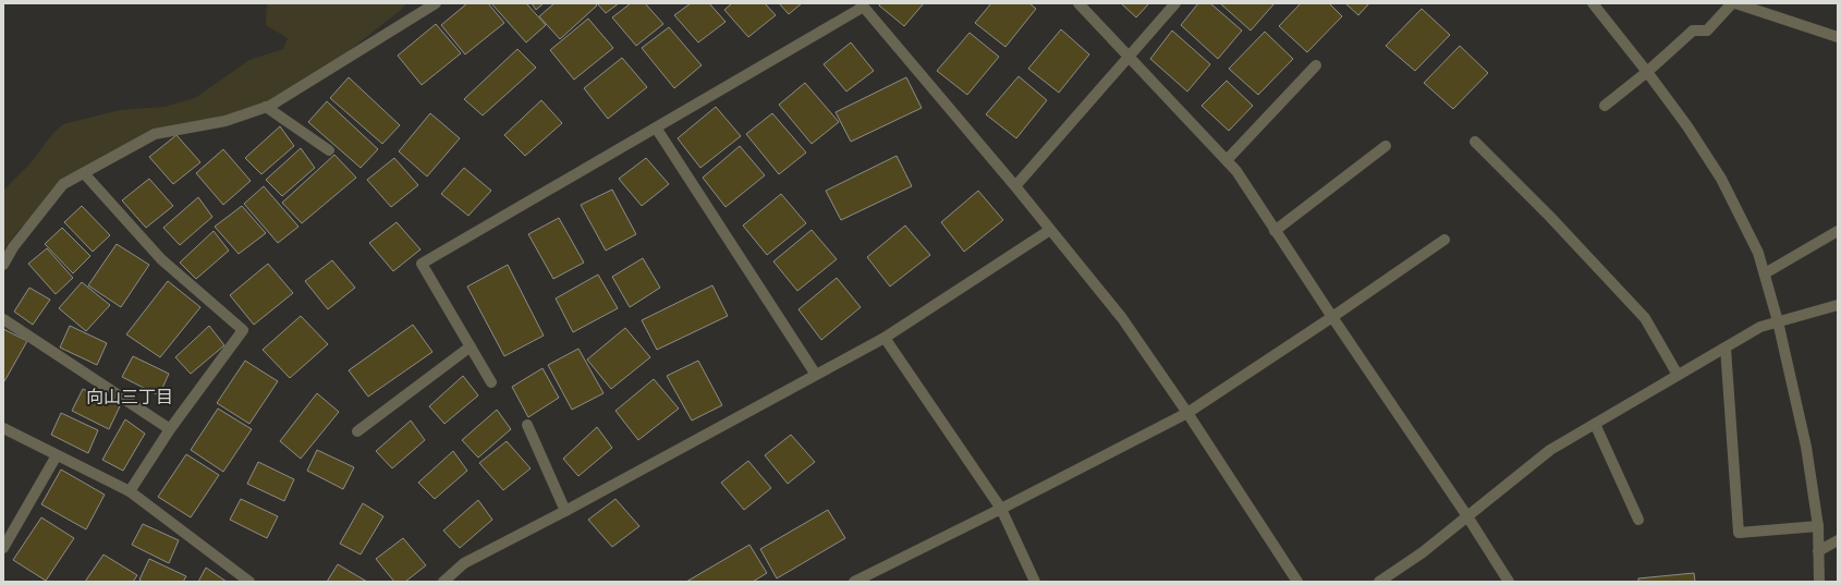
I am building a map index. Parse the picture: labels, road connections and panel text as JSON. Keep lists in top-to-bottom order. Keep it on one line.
{"districts":["向山三丁目"]}
